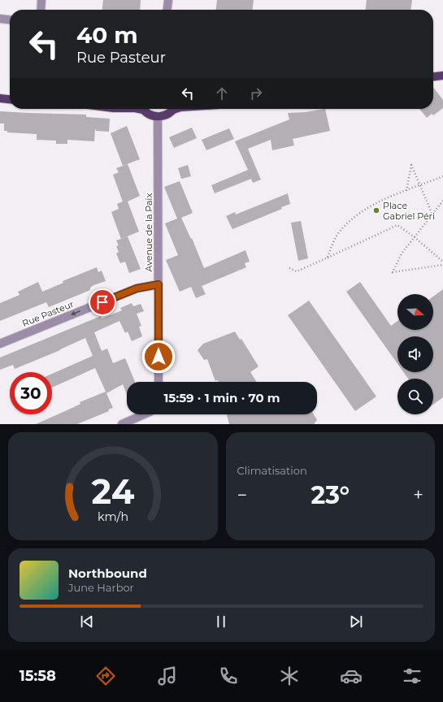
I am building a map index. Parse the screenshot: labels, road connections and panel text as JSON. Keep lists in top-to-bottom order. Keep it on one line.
{"streets":{"street":["Avenue de la Paix","Rue Pasteur"]},"crossings":[["Avenue de la Paix","Rue Pasteur"]],"one_way":["Rue Pasteur"],"places":["Place Gabriel Péri"],"north":"right","page":{"turn":["40 m","Rue Pasteur"],"limit":"30","trip":"15:59 · 1 min · 70 m","tile":"Climatisation","heat":["−","23°","+"],"song":["Northbound","June Harbor"],"tabs":"15:58","gauge":["24","km/h"]}}
